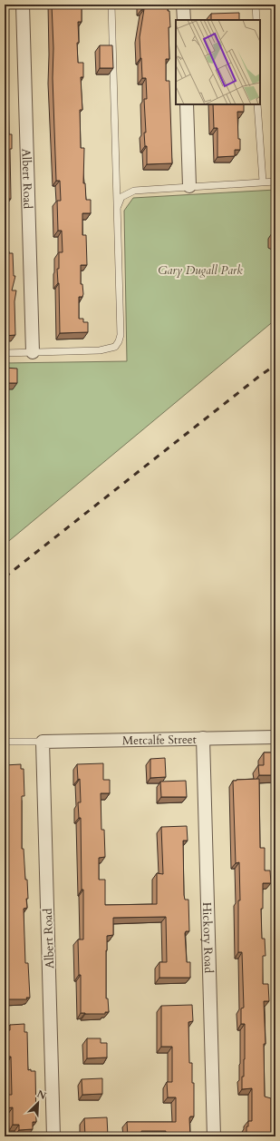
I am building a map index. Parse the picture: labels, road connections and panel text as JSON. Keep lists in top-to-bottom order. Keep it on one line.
{"streets":{"street":["Albert Road","Metcalfe Street","Hickory Road"]},"crossings":[["Albert Road","Metcalfe Street"],["Metcalfe Street","Hickory Road"]],"parks":["Gary Dugall Park"],"north":"top right"}
